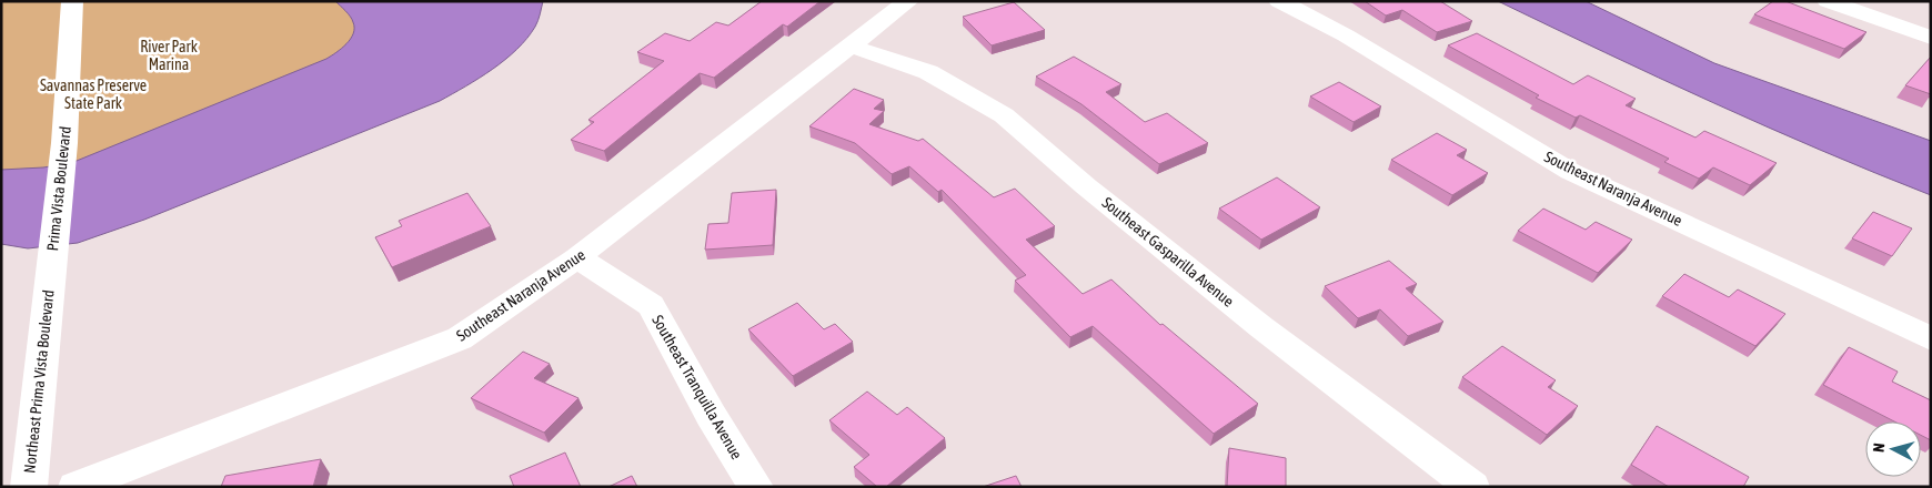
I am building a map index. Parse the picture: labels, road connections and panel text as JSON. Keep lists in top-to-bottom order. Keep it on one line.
{"streets":{"main road":["Prima Vista Boulevard","Northeast Prima Vista Boulevard"],"street":["Southeast Naranja Avenue","Southeast Gasparilla Avenue","Southeast Tranquilla Avenue"]},"crossings":[["Prima Vista Boulevard","Northeast Prima Vista Boulevard"],["Southeast Naranja Avenue","Southeast Gasparilla Avenue"],["Southeast Naranja Avenue","Southeast Tranquilla Avenue"]],"parks":["River Park Marina","Savannas Preserve State Park"],"north":"left"}
